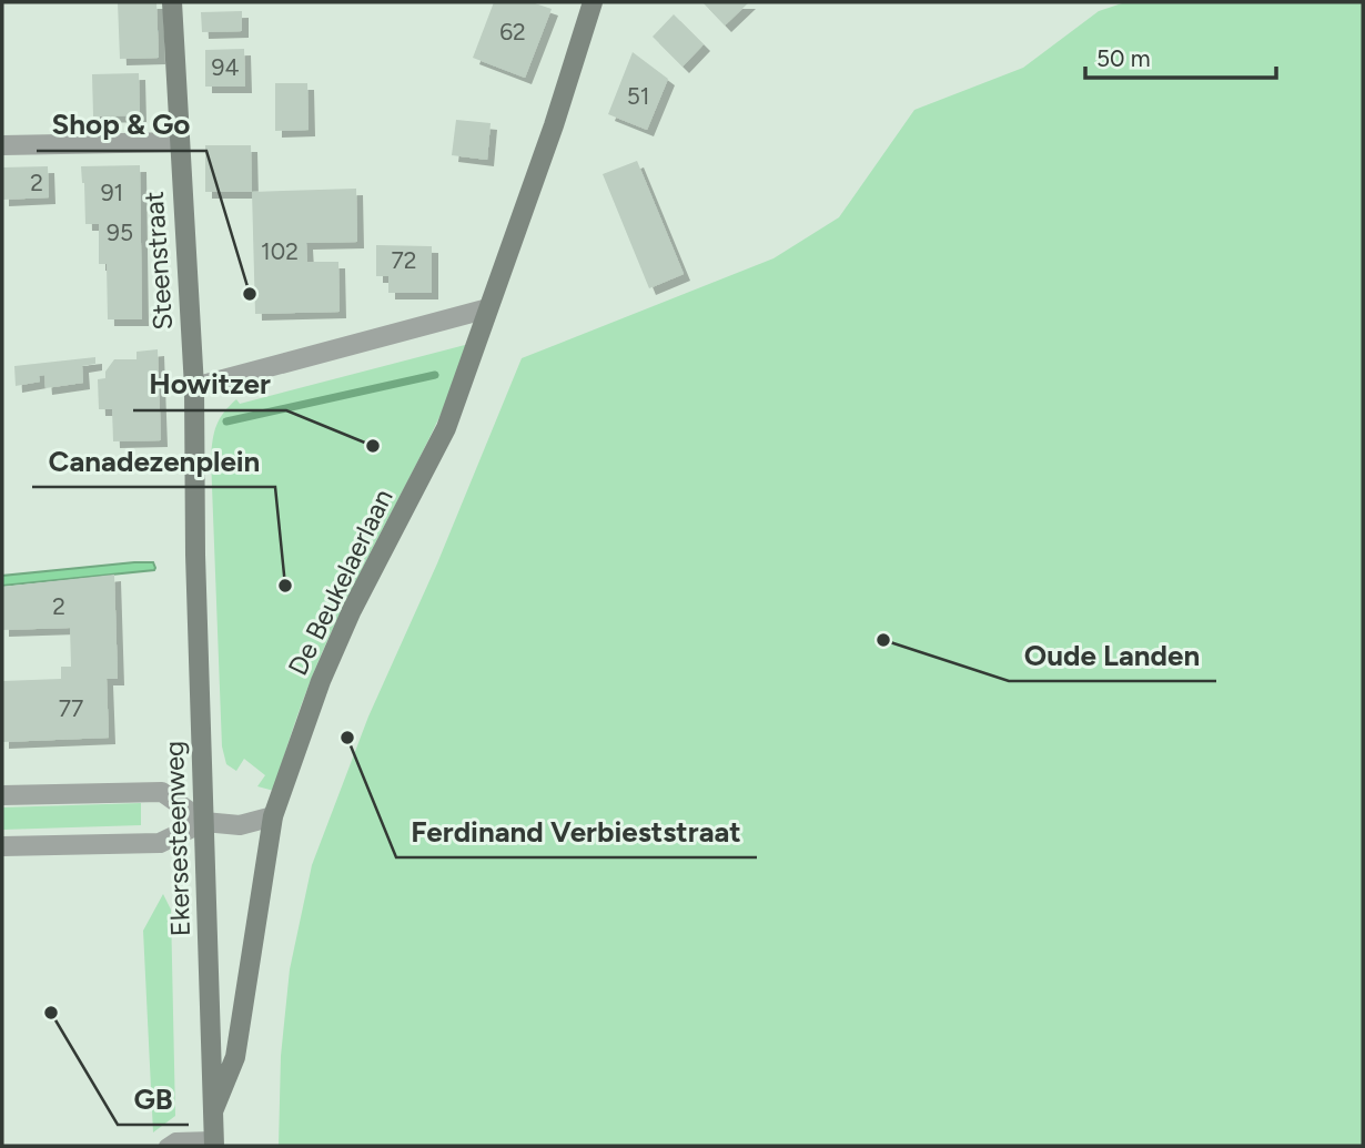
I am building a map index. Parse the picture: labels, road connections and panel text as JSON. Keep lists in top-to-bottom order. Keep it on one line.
{"streets":{"main road":["Steenstraat","De Beukelaerlaan","Ekersesteenweg"]},"crossings":[["Steenstraat","Ekersesteenweg"],["De Beukelaerlaan","Ekersesteenweg"]],"places":["Shop & Go","Howitzer","Canadezenplein","Oude Landen","Ferdinand Verbieststraat","GB"],"house_numbers":["62","94","51","2","91","95","102","72","2","77"],"scale_bar":"50 m"}
